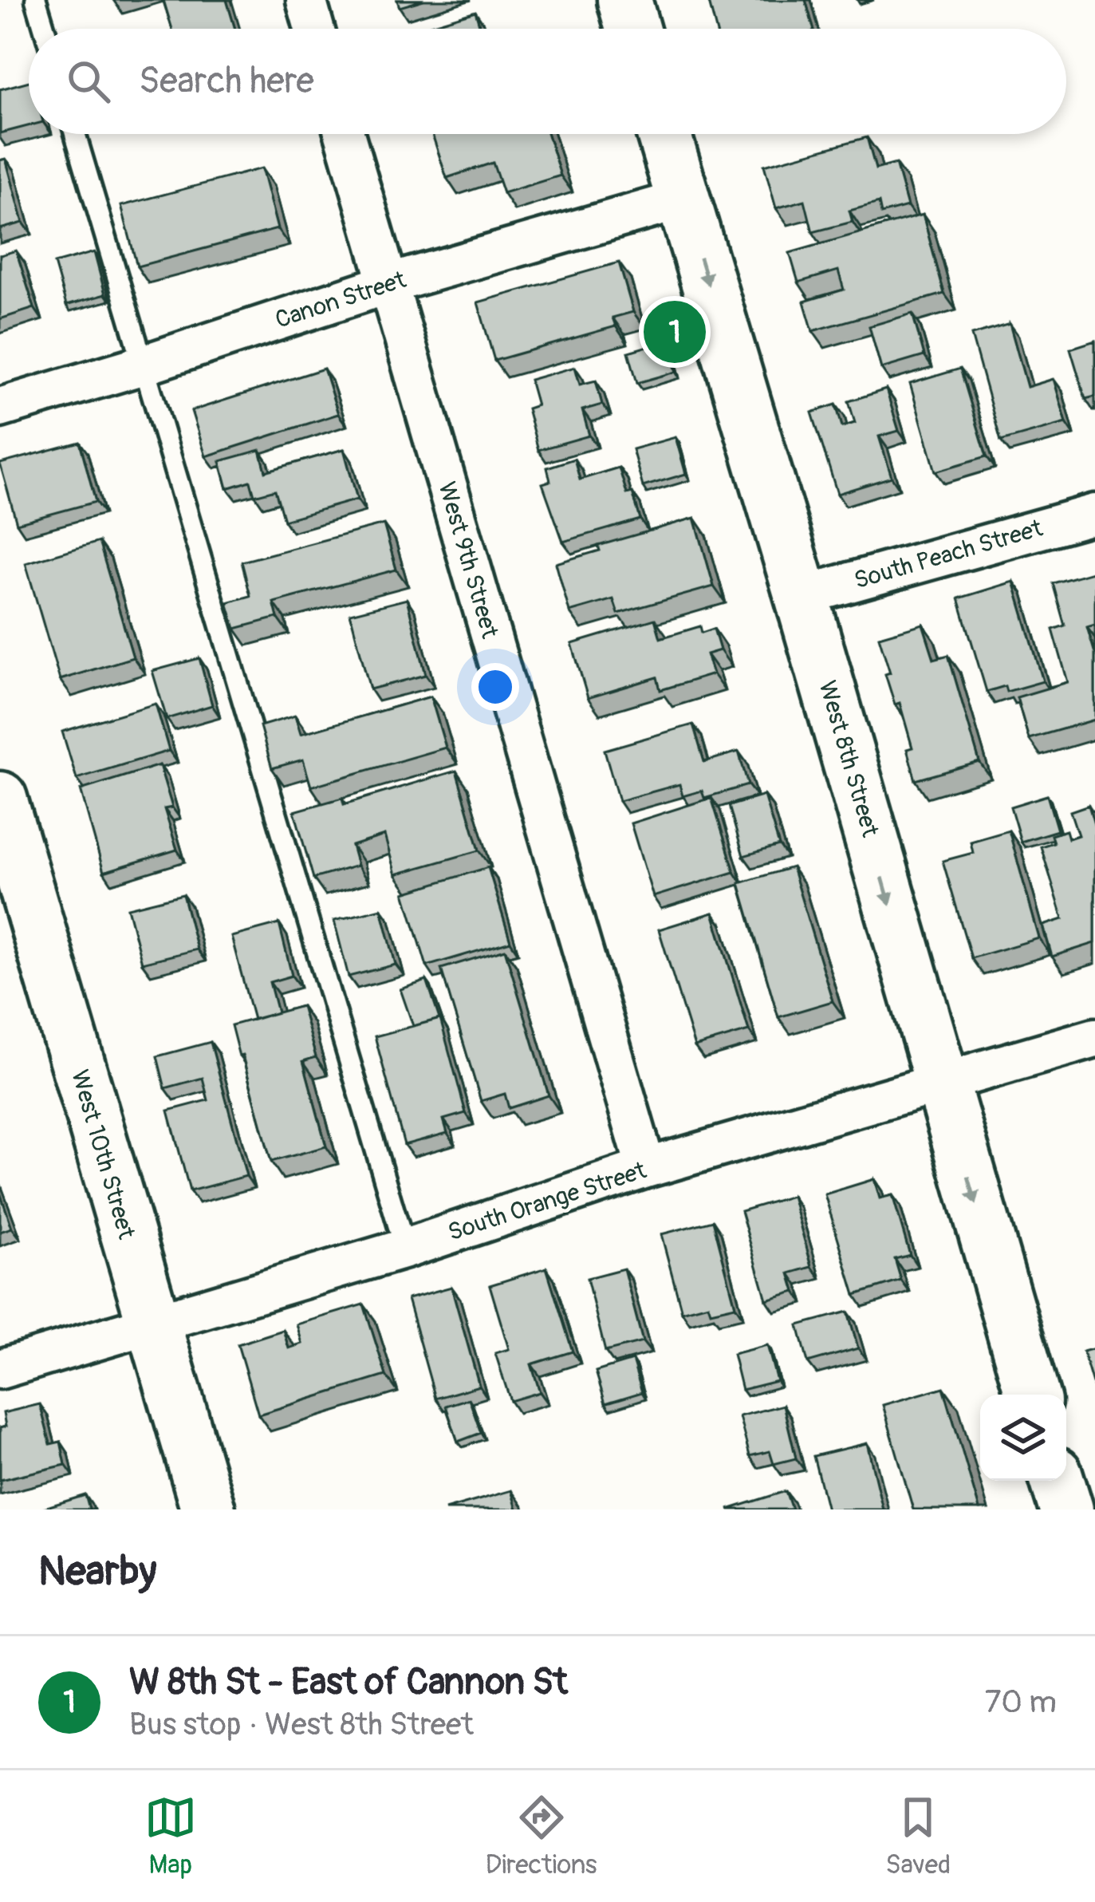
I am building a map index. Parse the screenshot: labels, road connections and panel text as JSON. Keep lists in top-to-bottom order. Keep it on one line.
{"streets":{"main road":["West 8th Street","West 10th Street"],"street":["Canon Street","South Peach Street","West 9th Street","South Orange Street"]},"crossings":[["Canon Street","West 9th Street"],["Canon Street","West 8th Street"],["South Peach Street","West 8th Street"],["West 9th Street","South Orange Street"],["West 8th Street","South Orange Street"],["West 10th Street","South Orange Street"]],"one_way":["West 8th Street"],"page":{"search":"Search here","pins":"1","heading":"Nearby","list":[{"mark":"1","name":"W 8th St - East of Cannon St","note":"Bus stop · West 8th Street","value":"70 m"}],"nav":["Map","Directions","Saved"]}}
